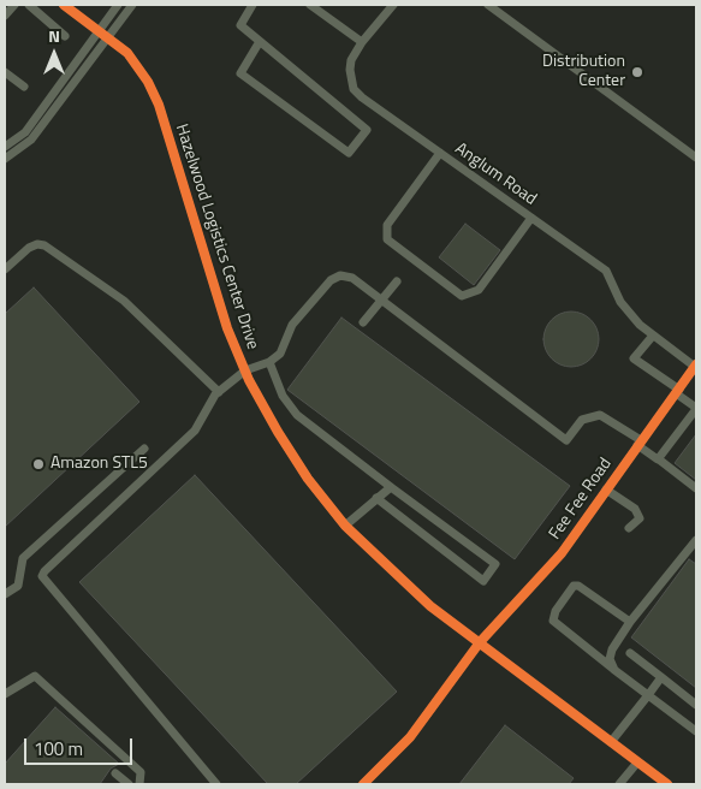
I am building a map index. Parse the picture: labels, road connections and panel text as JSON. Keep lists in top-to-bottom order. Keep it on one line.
{"streets":{"street":["Anglum Road","Hazelwood Logistics Center Drive","Fee Fee Road"]},"crossings":[["Anglum Road","Fee Fee Road"],["Hazelwood Logistics Center Drive","Fee Fee Road"]],"places":["Distribution Center","Amazon STL5"],"scale_bar":"100 m","north":"top"}
